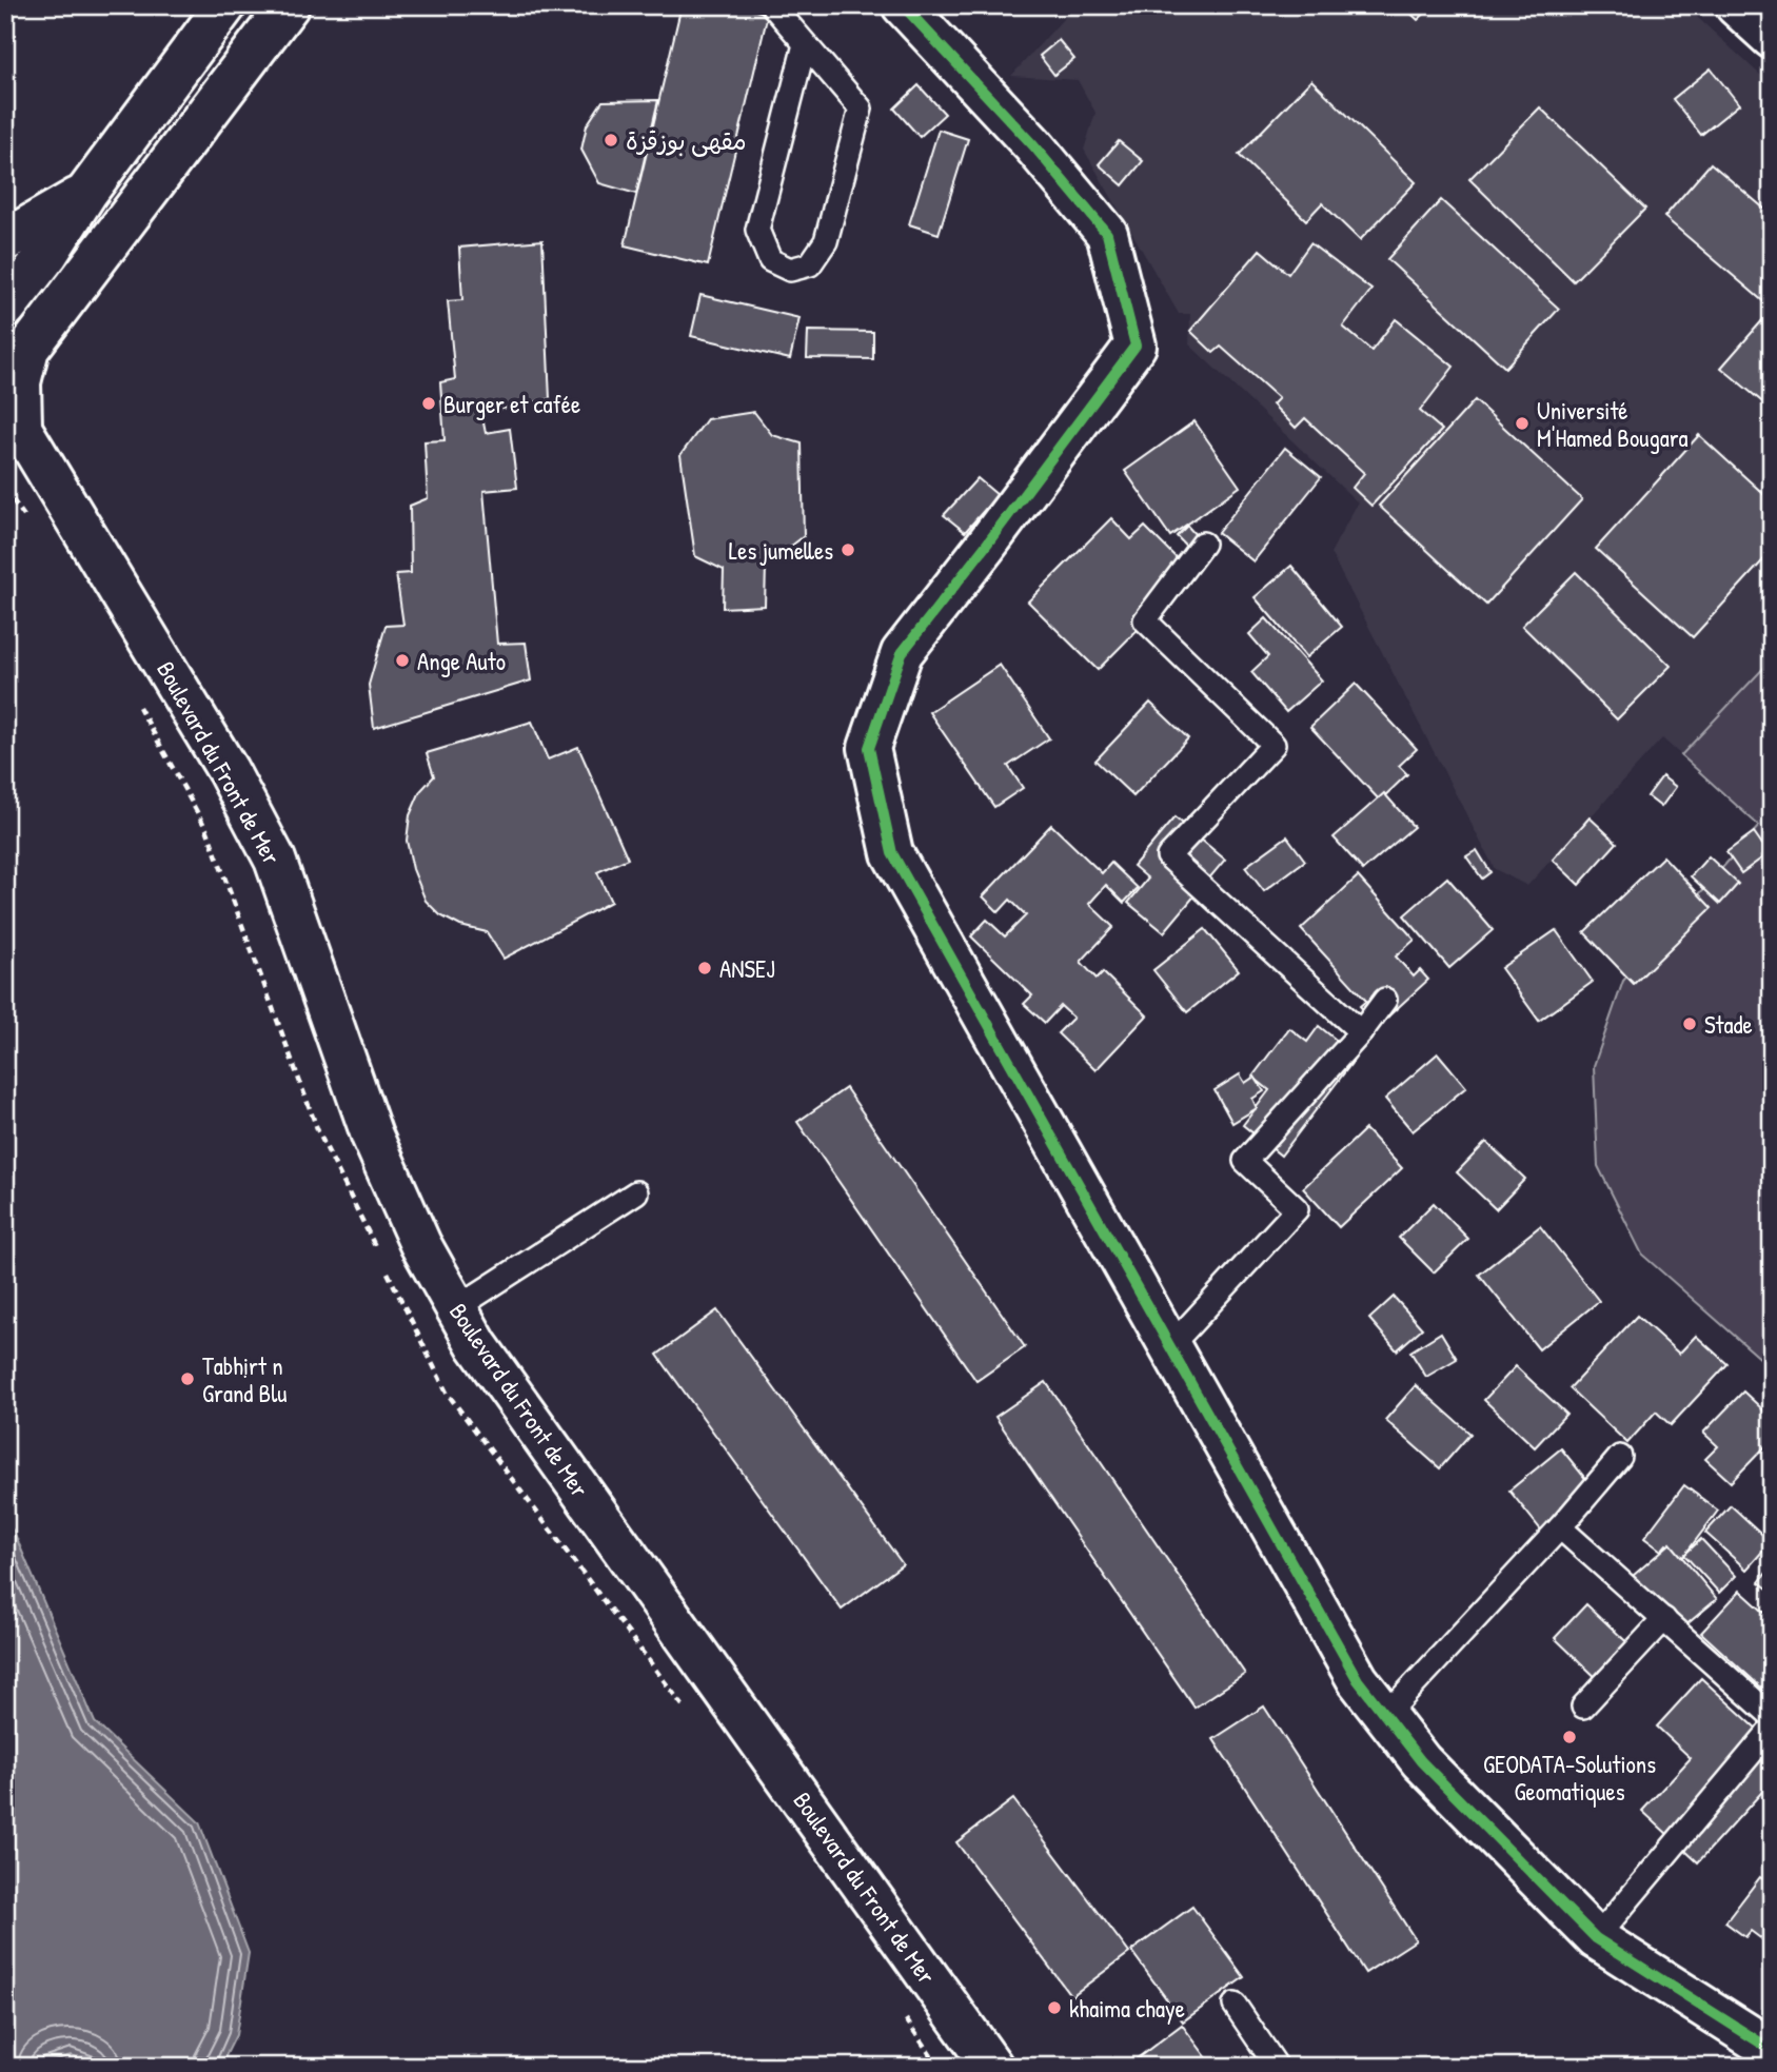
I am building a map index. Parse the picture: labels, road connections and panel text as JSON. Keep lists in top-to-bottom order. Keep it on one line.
{"streets":{"main road":["Boulevard du Front de Mer"]},"places":["مقهى بوزقزة","Burger et cafée","Université M'Hamed Bougara","Les jumelles","Ange Auto","ANSEJ","Stade","Tabḥirt n Grand Blu","GEODATA-Solutions Geomatiques","khaima chaye"]}
